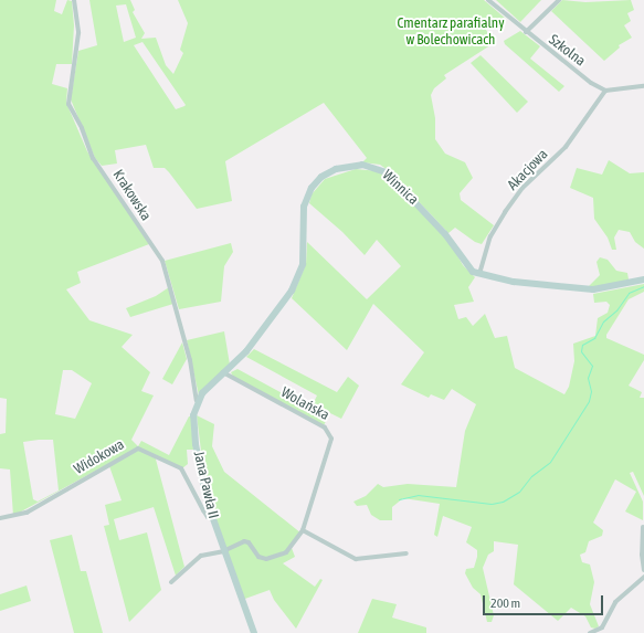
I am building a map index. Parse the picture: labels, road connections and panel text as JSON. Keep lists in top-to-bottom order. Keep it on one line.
{"streets":{"street":["Szkolna","Akacjowa","Winnica","Krakowska","Wolańska","Widokowa","Jana Pawła II"]},"crossings":[["Szkolna","Akacjowa"],["Akacjowa","Winnica"],["Winnica","Wolańska"],["Krakowska","Jana Pawła II"],["Wolańska","Jana Pawła II"],["Widokowa","Jana Pawła II"]],"parks":["Cmentarz parafialny w Bolechowicach"],"scale_bar":"200 m"}
